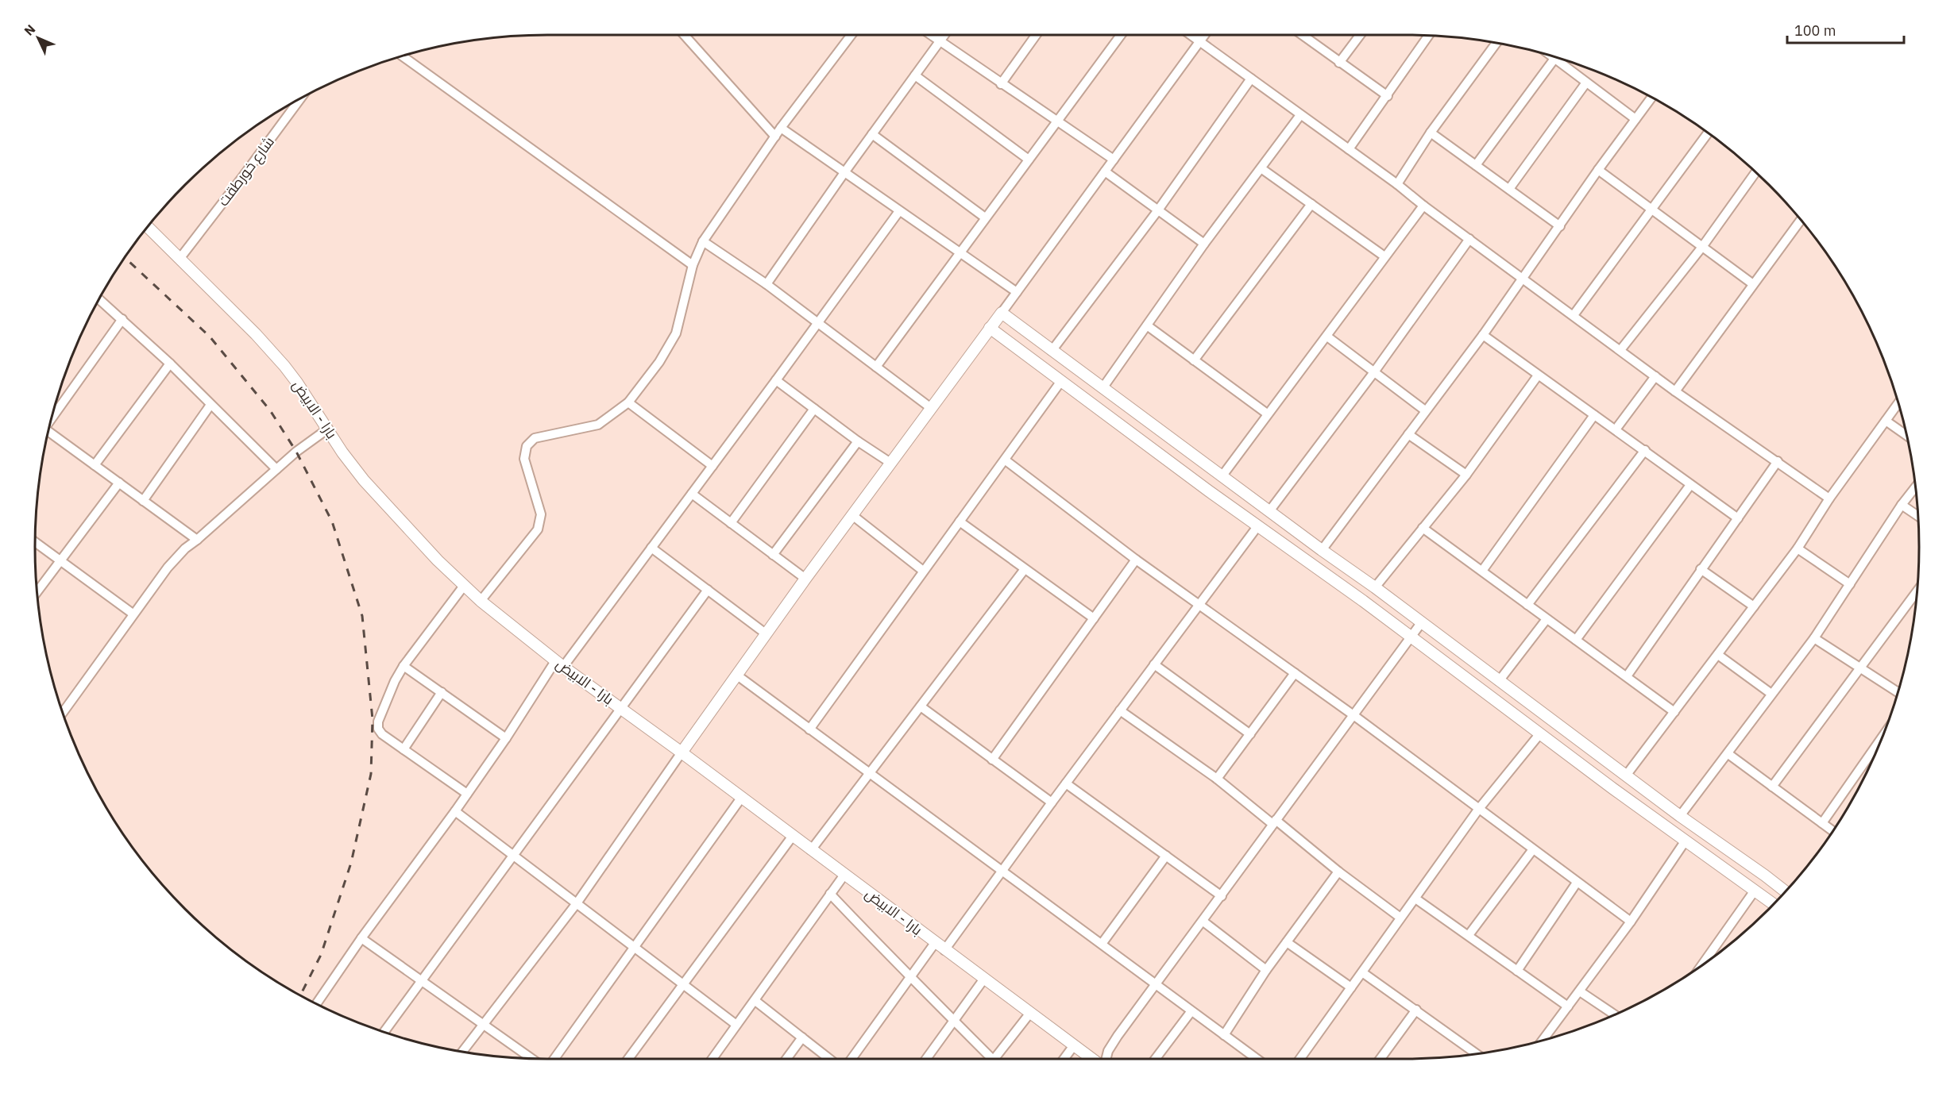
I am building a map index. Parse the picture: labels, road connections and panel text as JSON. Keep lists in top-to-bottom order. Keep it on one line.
{"streets":{"main road":["بارا - الابيض"],"street":["شارع خورطقت"]},"crossings":[["شارع خورطقت","بارا - الابيض"]],"scale_bar":"100 m","north":"top left"}
